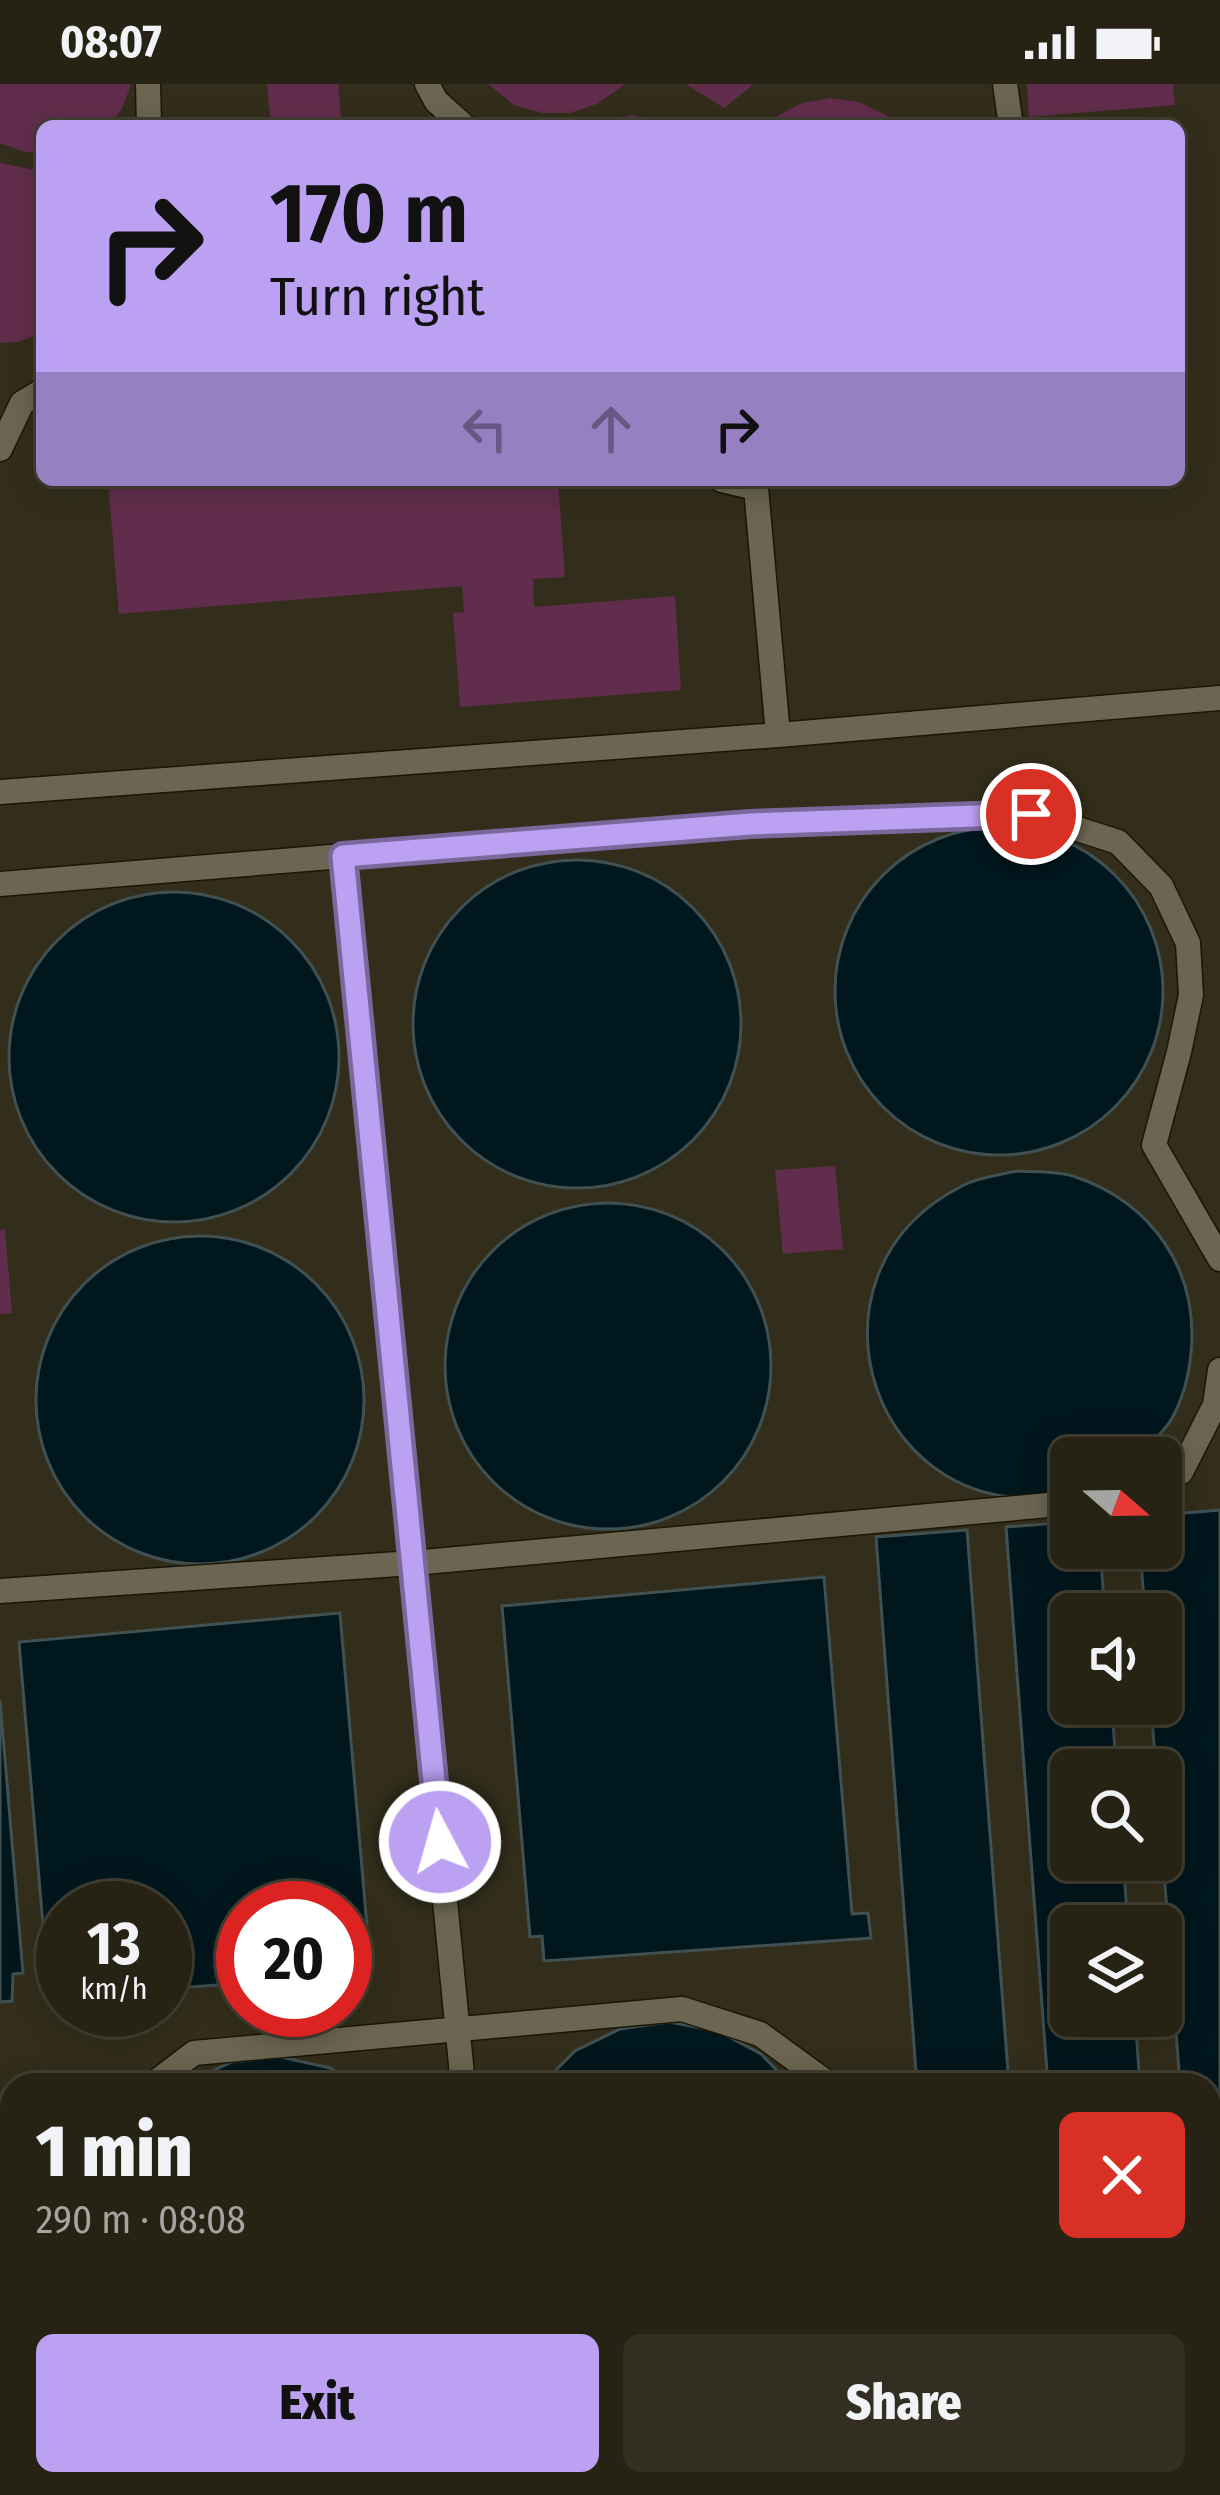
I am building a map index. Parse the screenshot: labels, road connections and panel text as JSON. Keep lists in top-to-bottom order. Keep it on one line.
{"north":"right","page":{"status":"08:07","turn":["170 m","Turn right"],"speed":"13 km/h","limit":"20","heading":["1 min","290 m · 08:08"],"buttons":["Exit","Share"]}}
